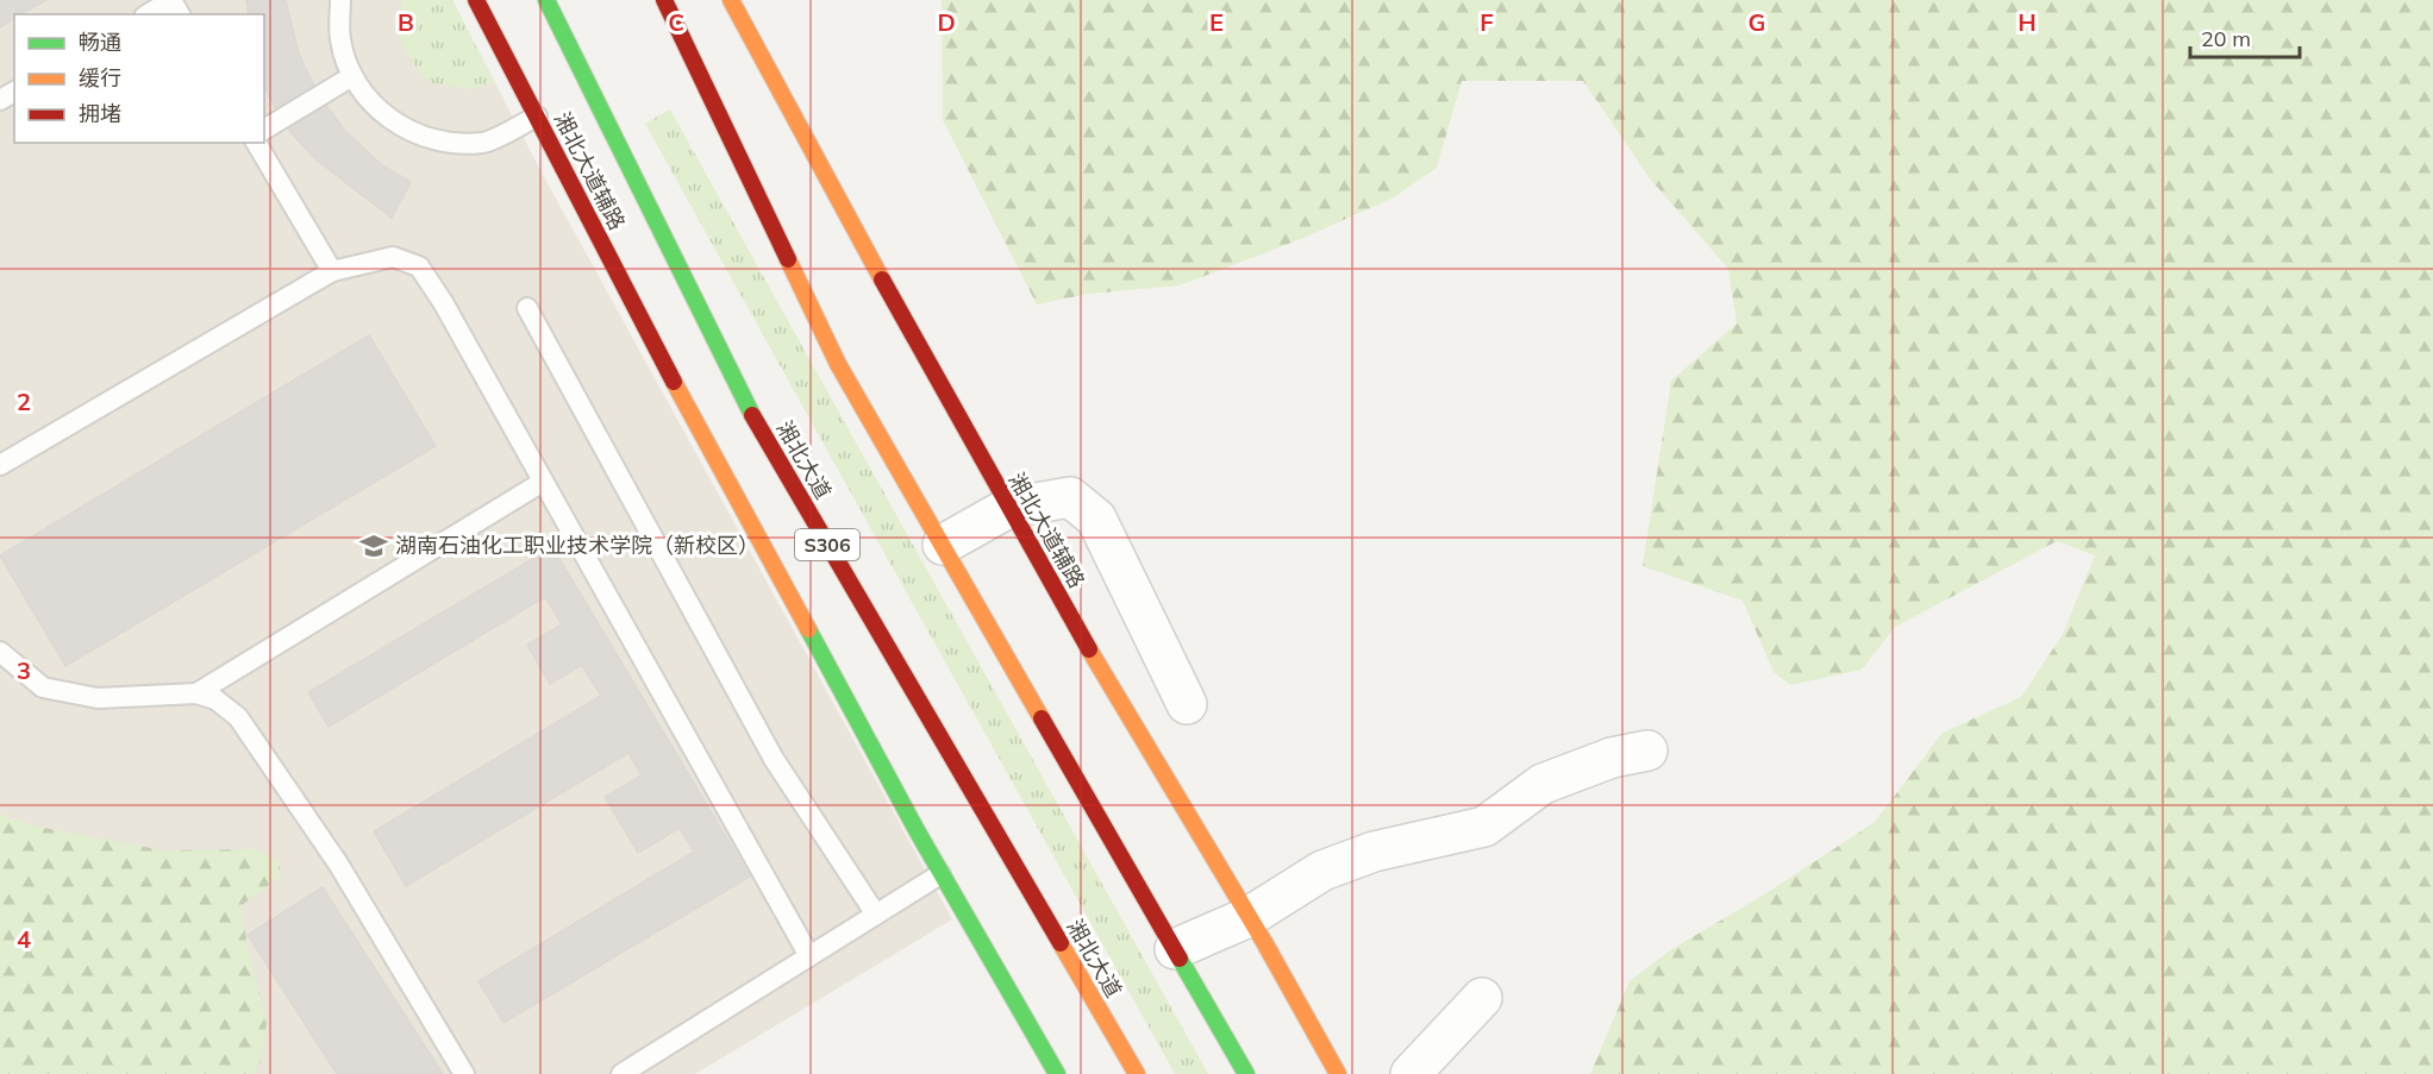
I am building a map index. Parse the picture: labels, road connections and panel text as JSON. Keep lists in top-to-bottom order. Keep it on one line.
{"streets":{"main road":["湘北大道辅路","湘北大道","S306"]},"places":{"school or university":["湖南石油化工职业技术学院（新校区）"]},"legend":["畅通","缓行","拥堵"],"scale_bar":"20 m","grid":{"columns":["B","C","D","E","F","G","H"],"rows":["2","3","4"]}}
